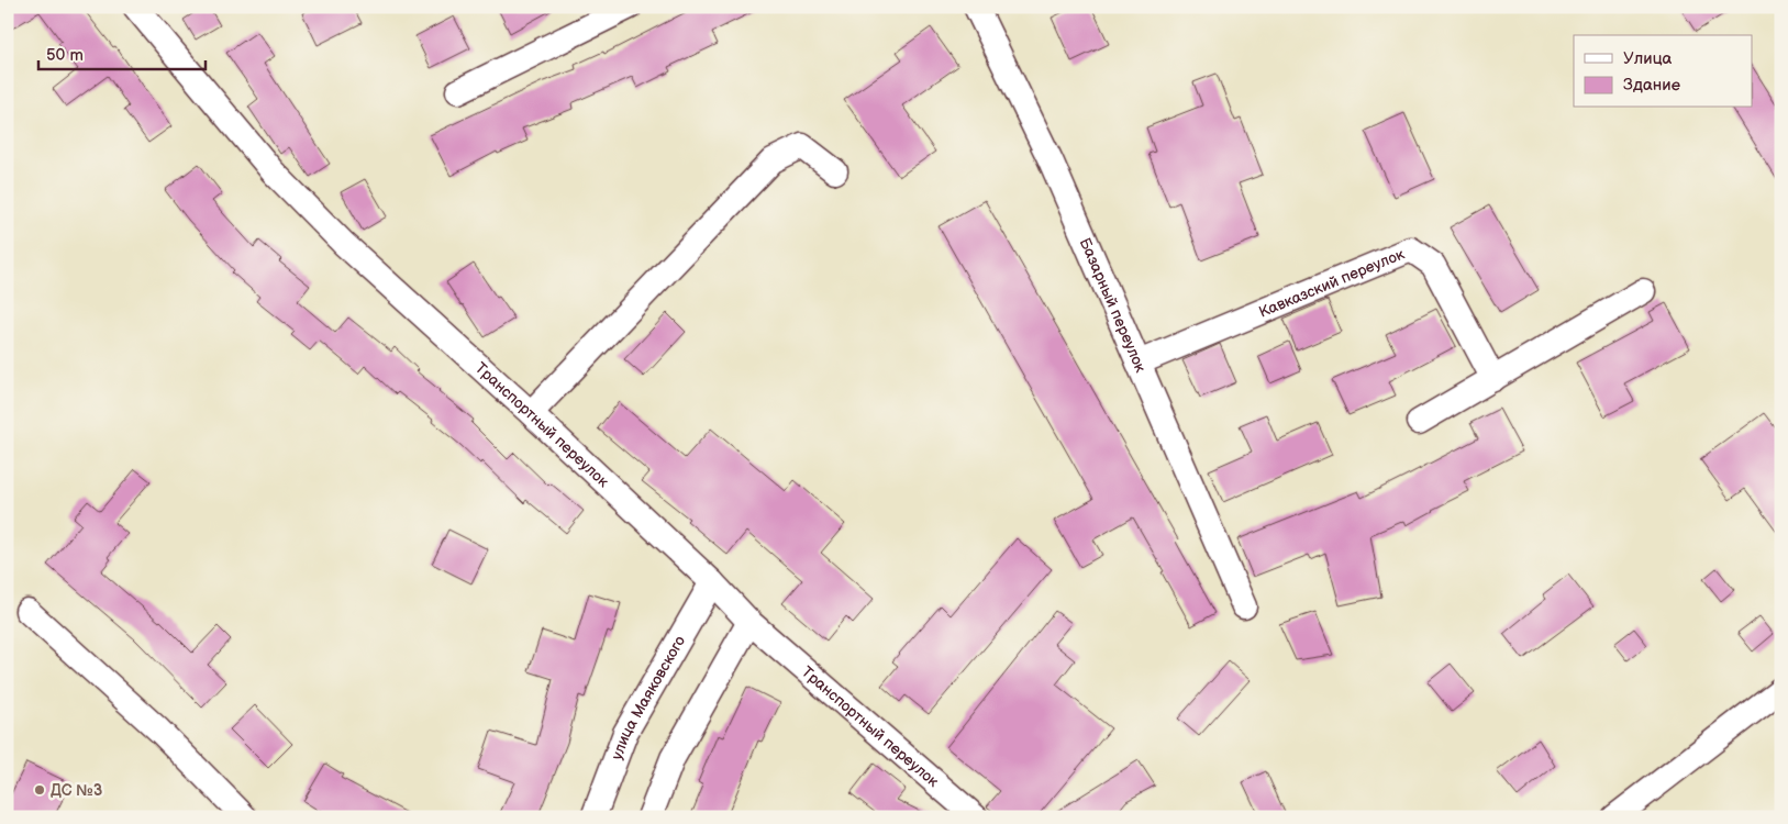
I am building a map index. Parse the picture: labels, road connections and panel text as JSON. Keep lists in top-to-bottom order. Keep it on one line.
{"streets":{"street":["Кавказский переулок","Базарный переулок","Транспортный переулок","улица Маяковского"]},"crossings":[["Кавказский переулок","Базарный переулок"],["Транспортный переулок","улица Маяковского"]],"places":["ДС №3"],"legend":["Улица","Здание"],"scale_bar":"50 m"}
